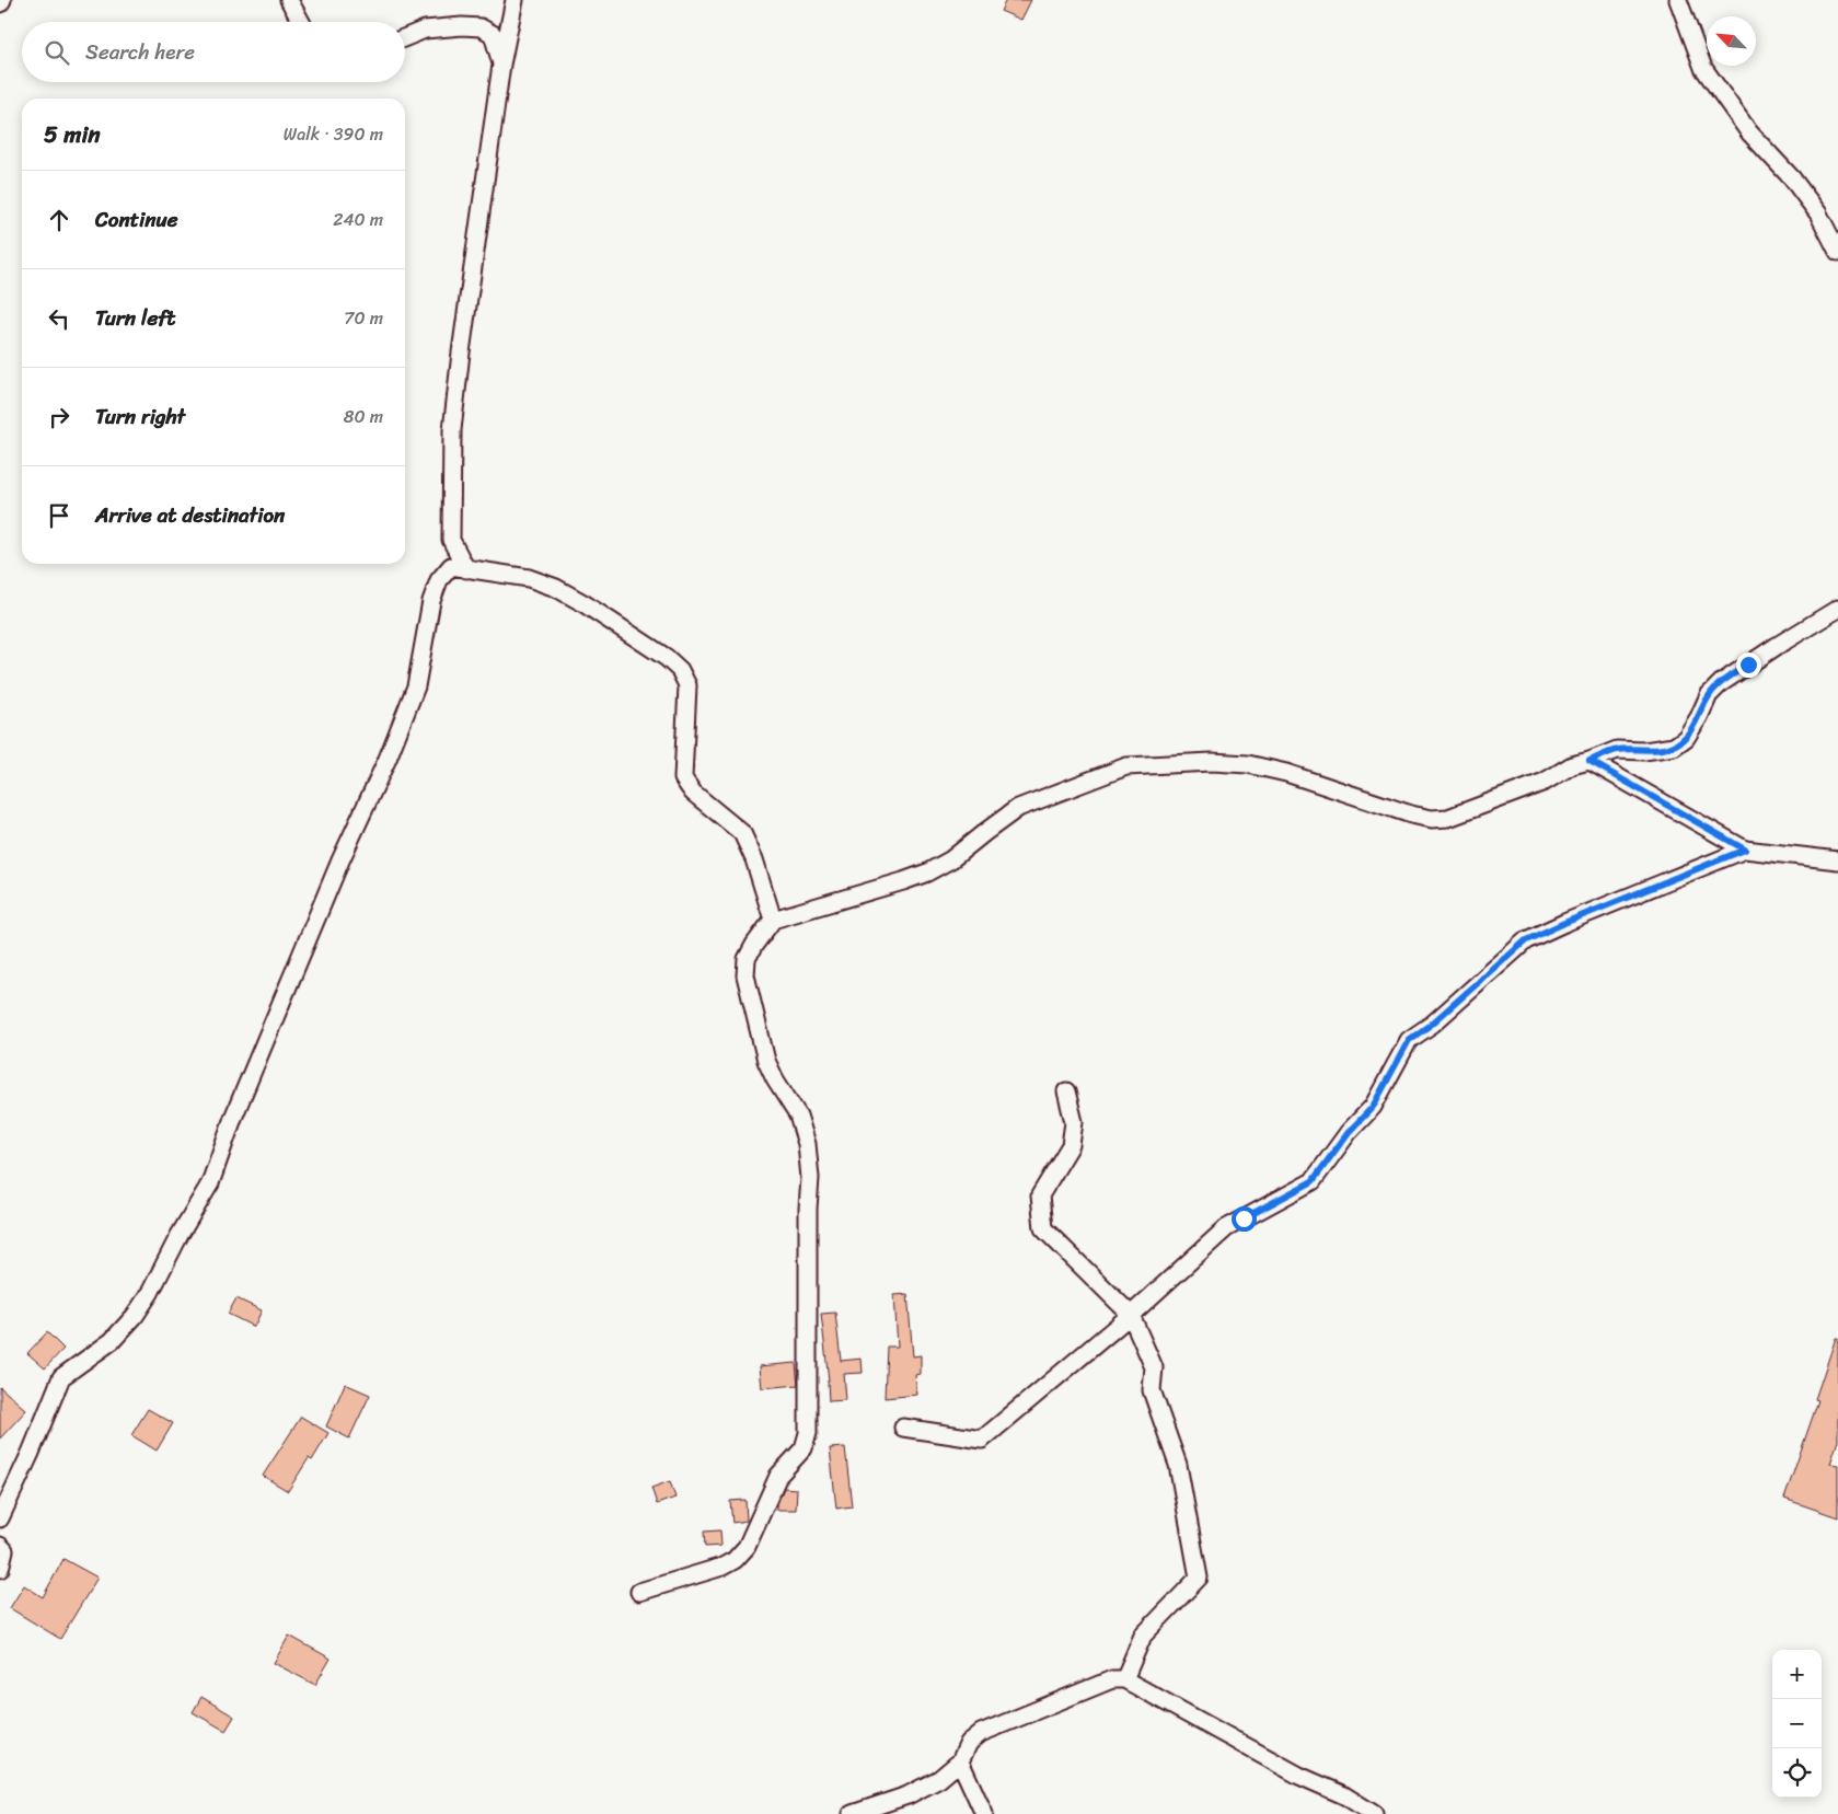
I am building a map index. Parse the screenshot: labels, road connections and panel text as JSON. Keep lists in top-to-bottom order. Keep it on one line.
{"north":"top left","page":{"search":"Search here","heading":["5 min","Walk · 390 m"],"list":[["Continue","240 m"],["Turn left","70 m"],["Turn right","80 m"],"Arrive at destination"],"map_buttons":["+","−"]}}
